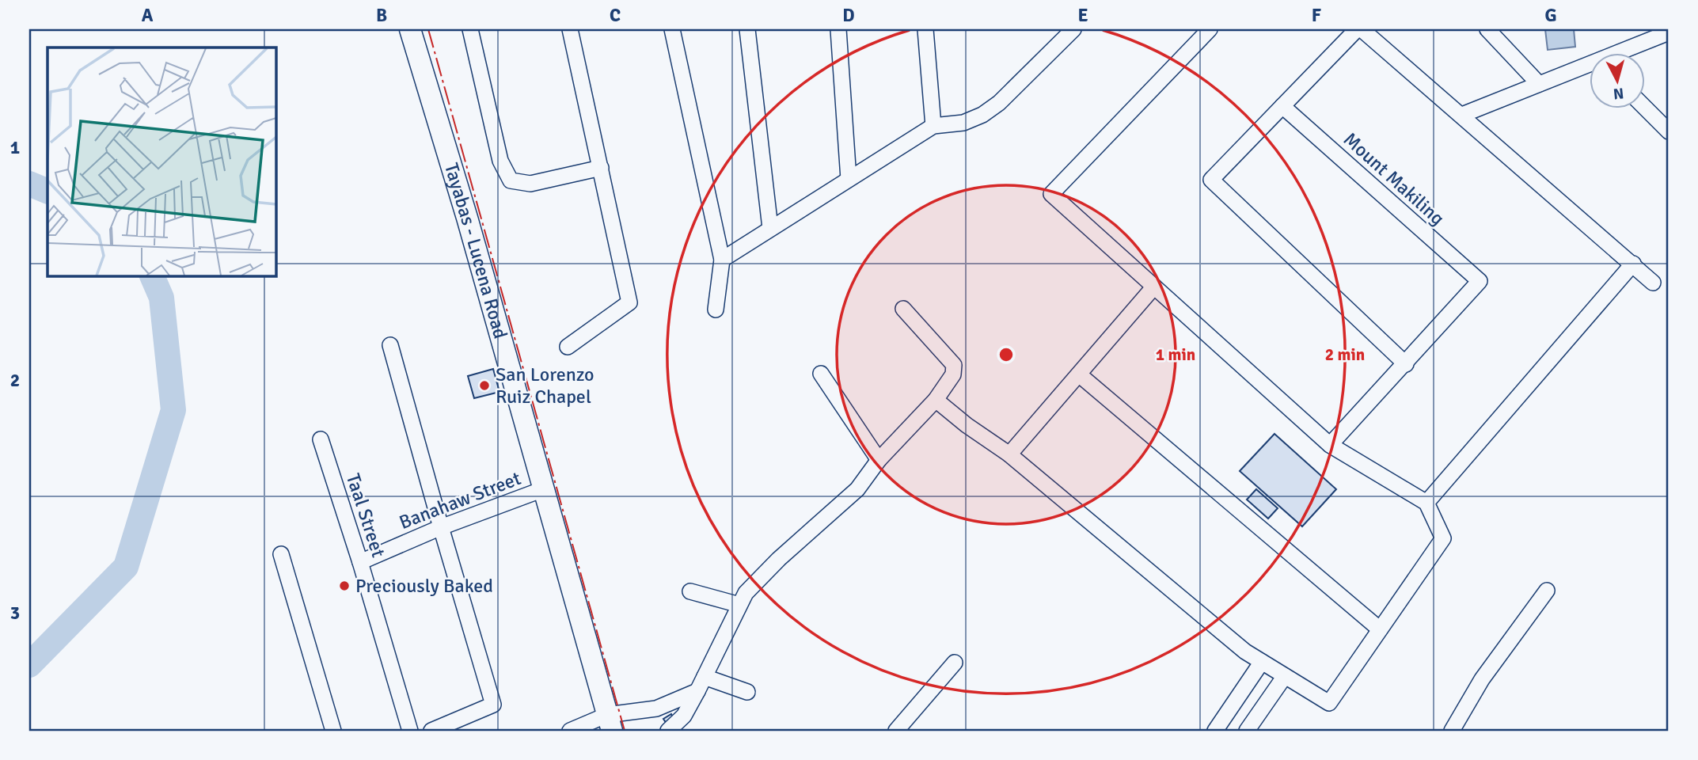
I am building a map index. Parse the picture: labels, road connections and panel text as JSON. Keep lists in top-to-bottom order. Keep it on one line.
{"streets":{"main road":["Tayabas - Lucena Road"],"street":["Mount Makiling","Banahaw Street","Taal Street"]},"crossings":[["Tayabas - Lucena Road","Banahaw Street"],["Banahaw Street","Taal Street"]],"places":["San Lorenzo Ruiz Chapel","Preciously Baked"],"north":"bottom","grid":{"columns":["A","B","C","D","E","F","G"],"rows":["1","2","3"]},"rings":["1 min","2 min"]}
